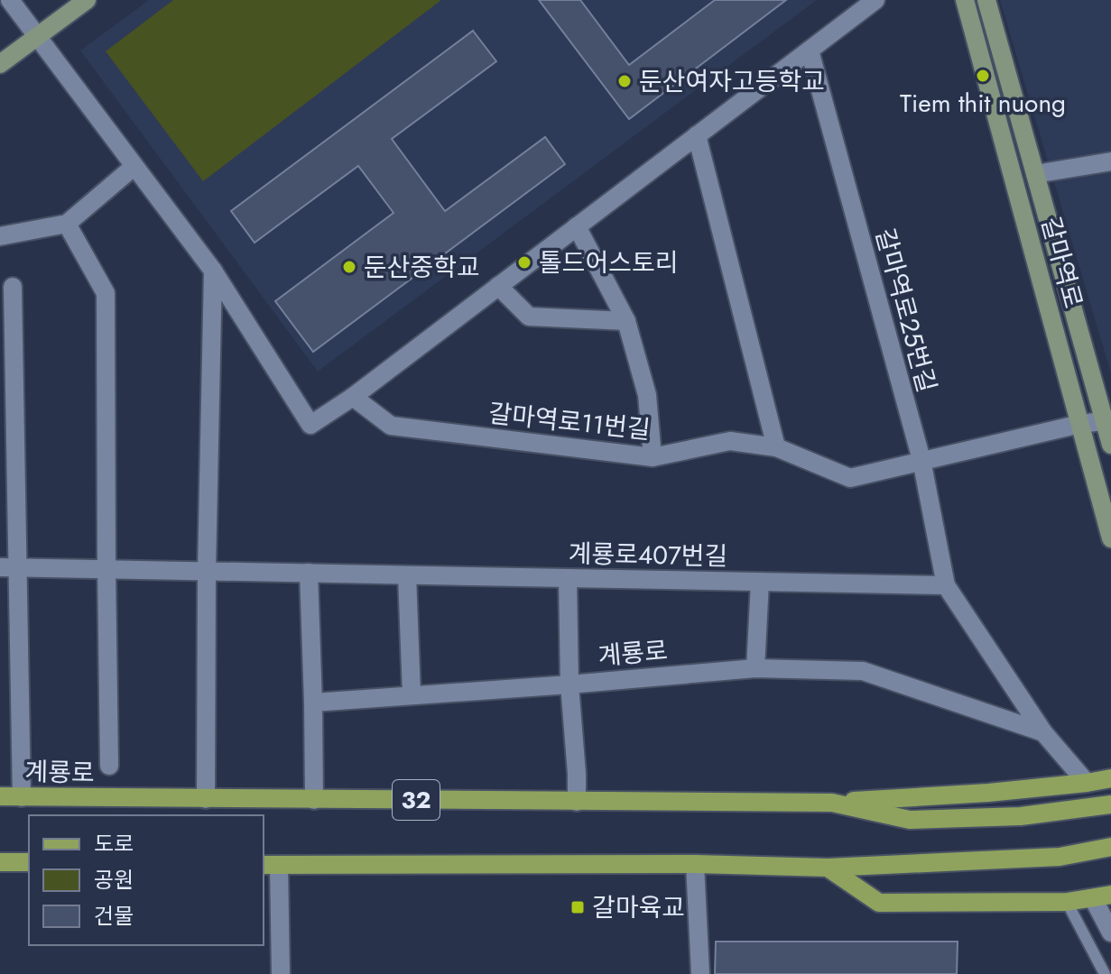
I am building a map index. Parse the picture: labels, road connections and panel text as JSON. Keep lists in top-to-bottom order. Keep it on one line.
{"streets":{"main road":["갈마역로","계룡로","32"],"street":["갈마역로25번길","갈마역로11번길","계룡로407번길"]},"crossings":[["갈마역로","갈마역로11번길"],["갈마역로25번길","갈마역로11번길"],["갈마역로25번길","계룡로407번길"],["계룡로","32"]],"places":{"other":["Tiem thit nuong","둔산여자고등학교","톨드어스토리","둔산중학교"],"transit":["갈마육교"]},"legend":["도로","공원","건물"]}
